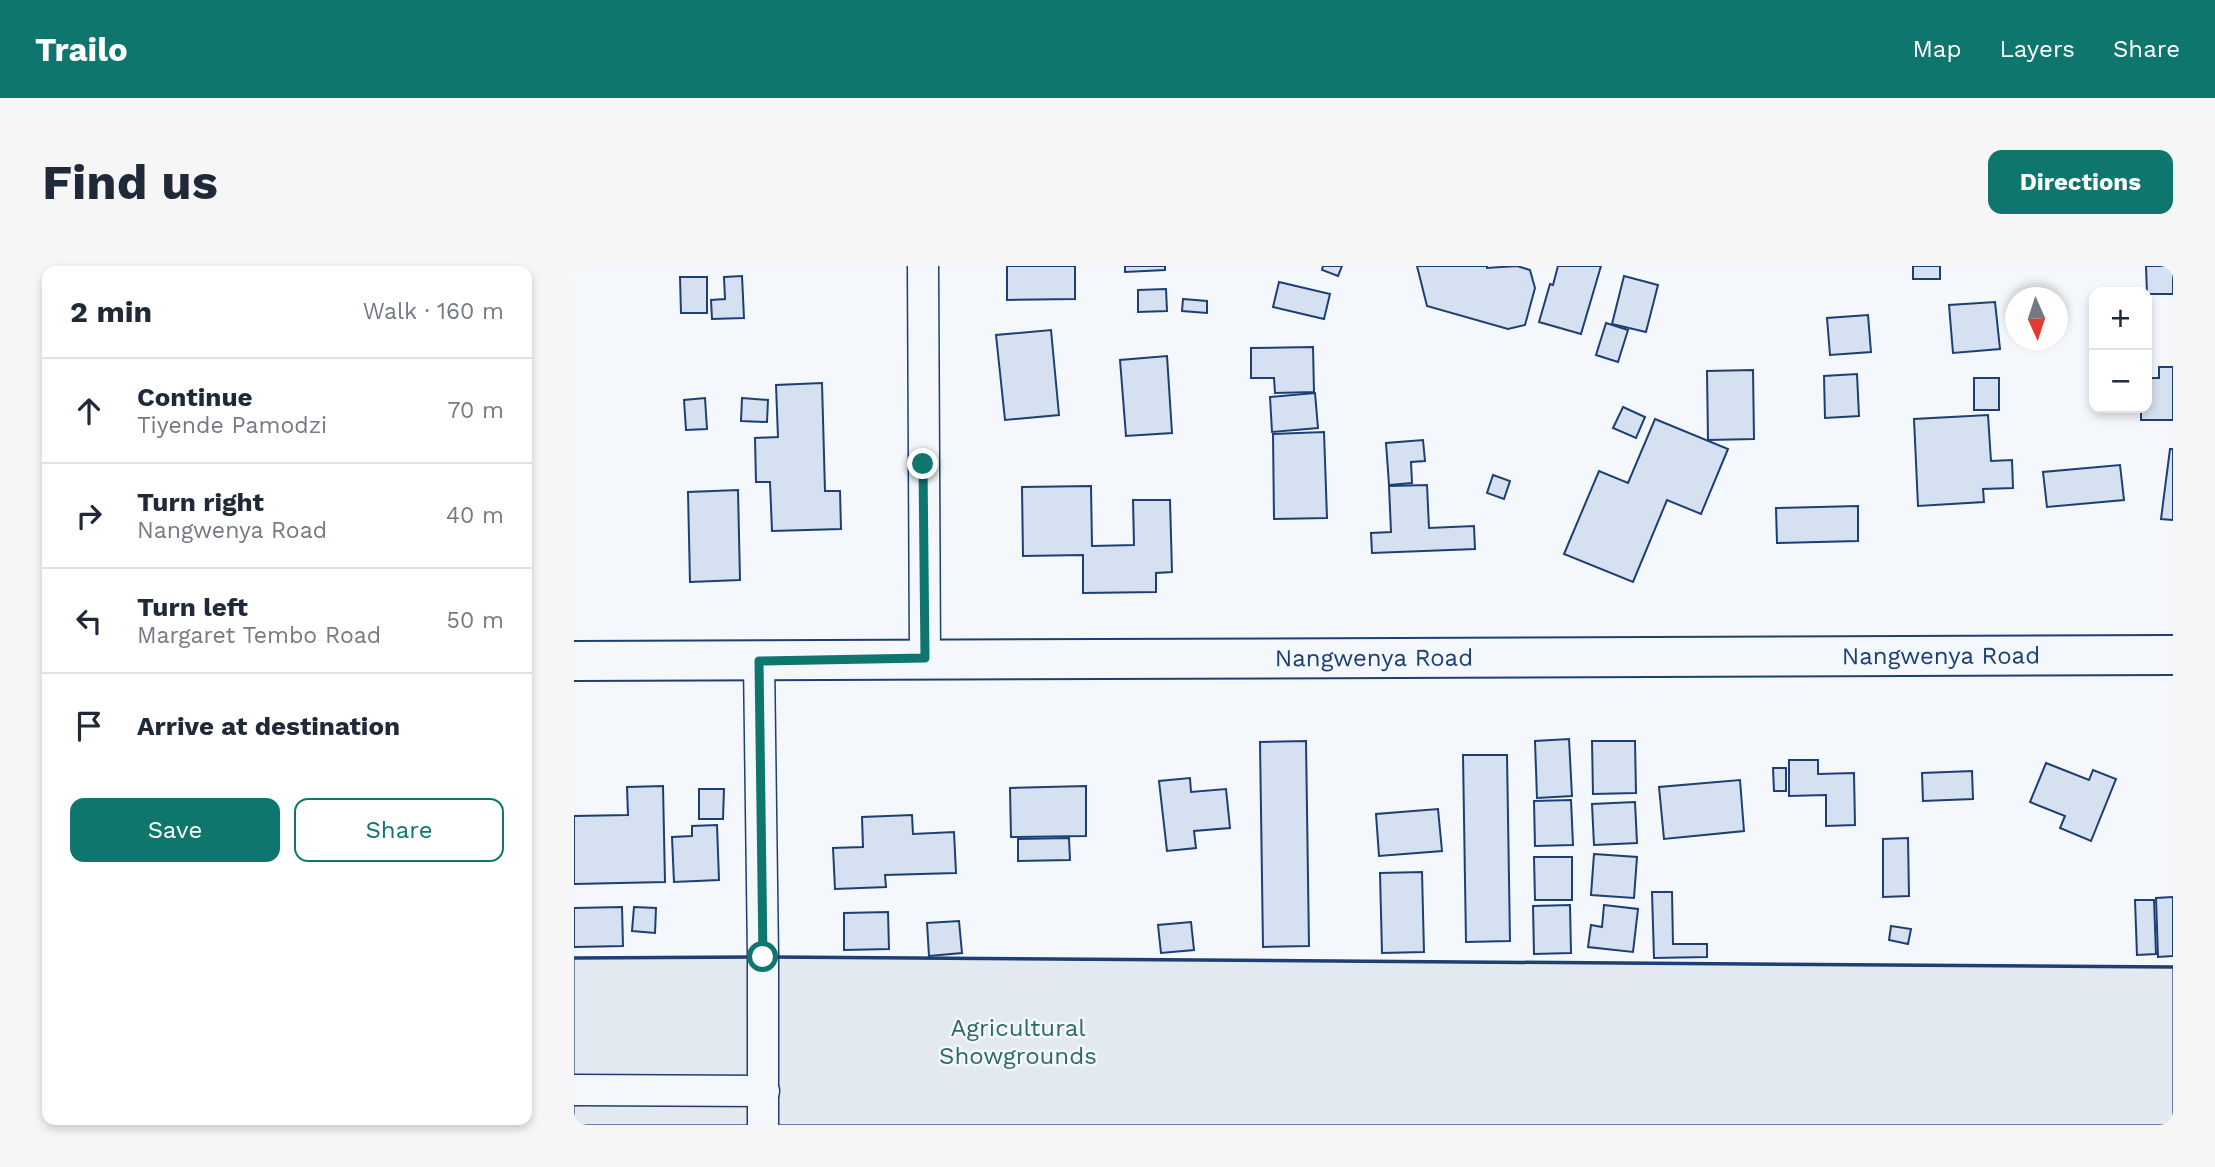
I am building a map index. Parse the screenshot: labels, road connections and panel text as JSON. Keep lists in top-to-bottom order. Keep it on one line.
{"streets":{"main road":["Nangwenya Road"]},"parks":["Agricultural Showgrounds"],"north":"bottom","page":{"header":"Trailo","nav":["Map","Layers","Share"],"buttons":["Directions",["Save","Share"]],"title":"Find us","heading":["2 min","Walk · 160 m"],"map_buttons":["+","−"],"list":[["Continue","Tiyende Pamodzi","70 m"],["Turn right","Nangwenya Road","40 m"],["Turn left","Margaret Tembo Road","50 m"],"Arrive at destination"]}}
